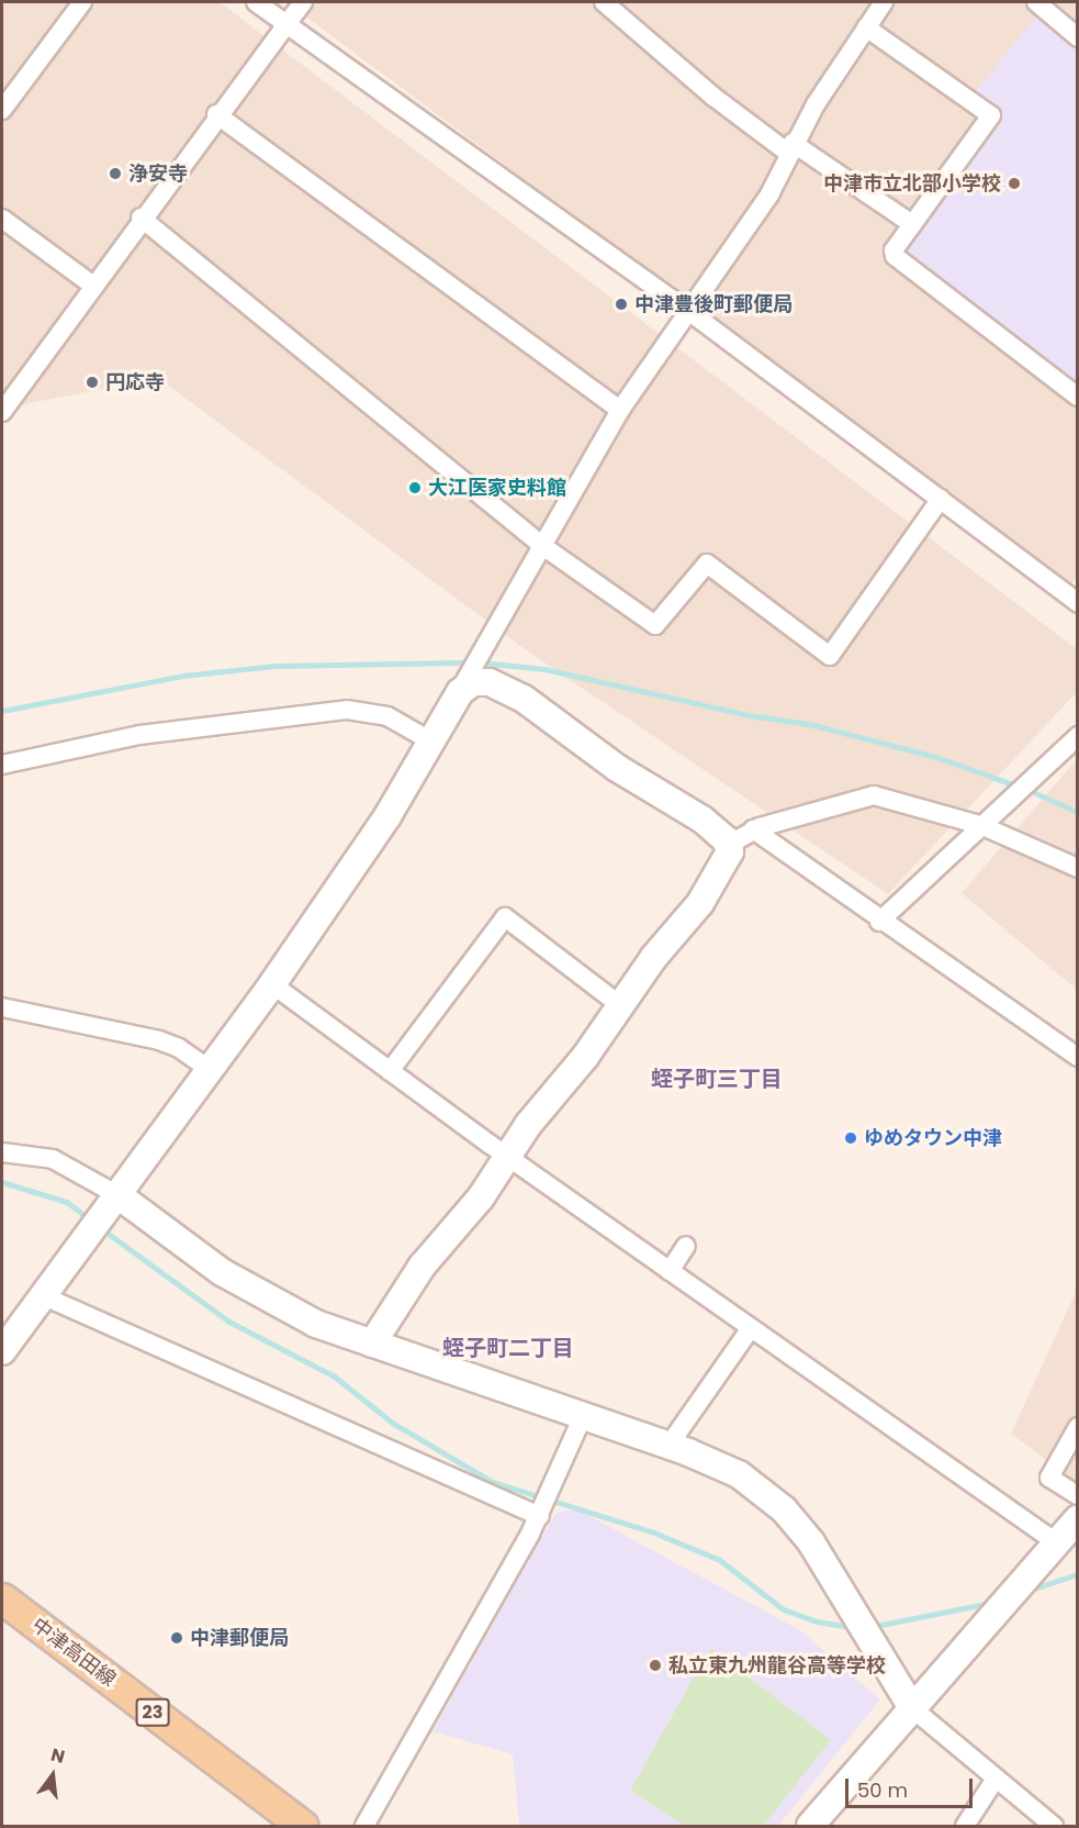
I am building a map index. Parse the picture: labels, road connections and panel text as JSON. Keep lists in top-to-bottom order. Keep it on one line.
{"streets":{"main road":["中津高田線","23"]},"districts":["蛭子町三丁目","蛭子町二丁目"],"places":["浄安寺","中津市立北部小学校","中津豊後町郵便局","円応寺","大江医家史料館","ゆめタウン中津","中津郵便局","私立東九州龍谷高等学校"],"scale_bar":"50 m","north":"top"}
